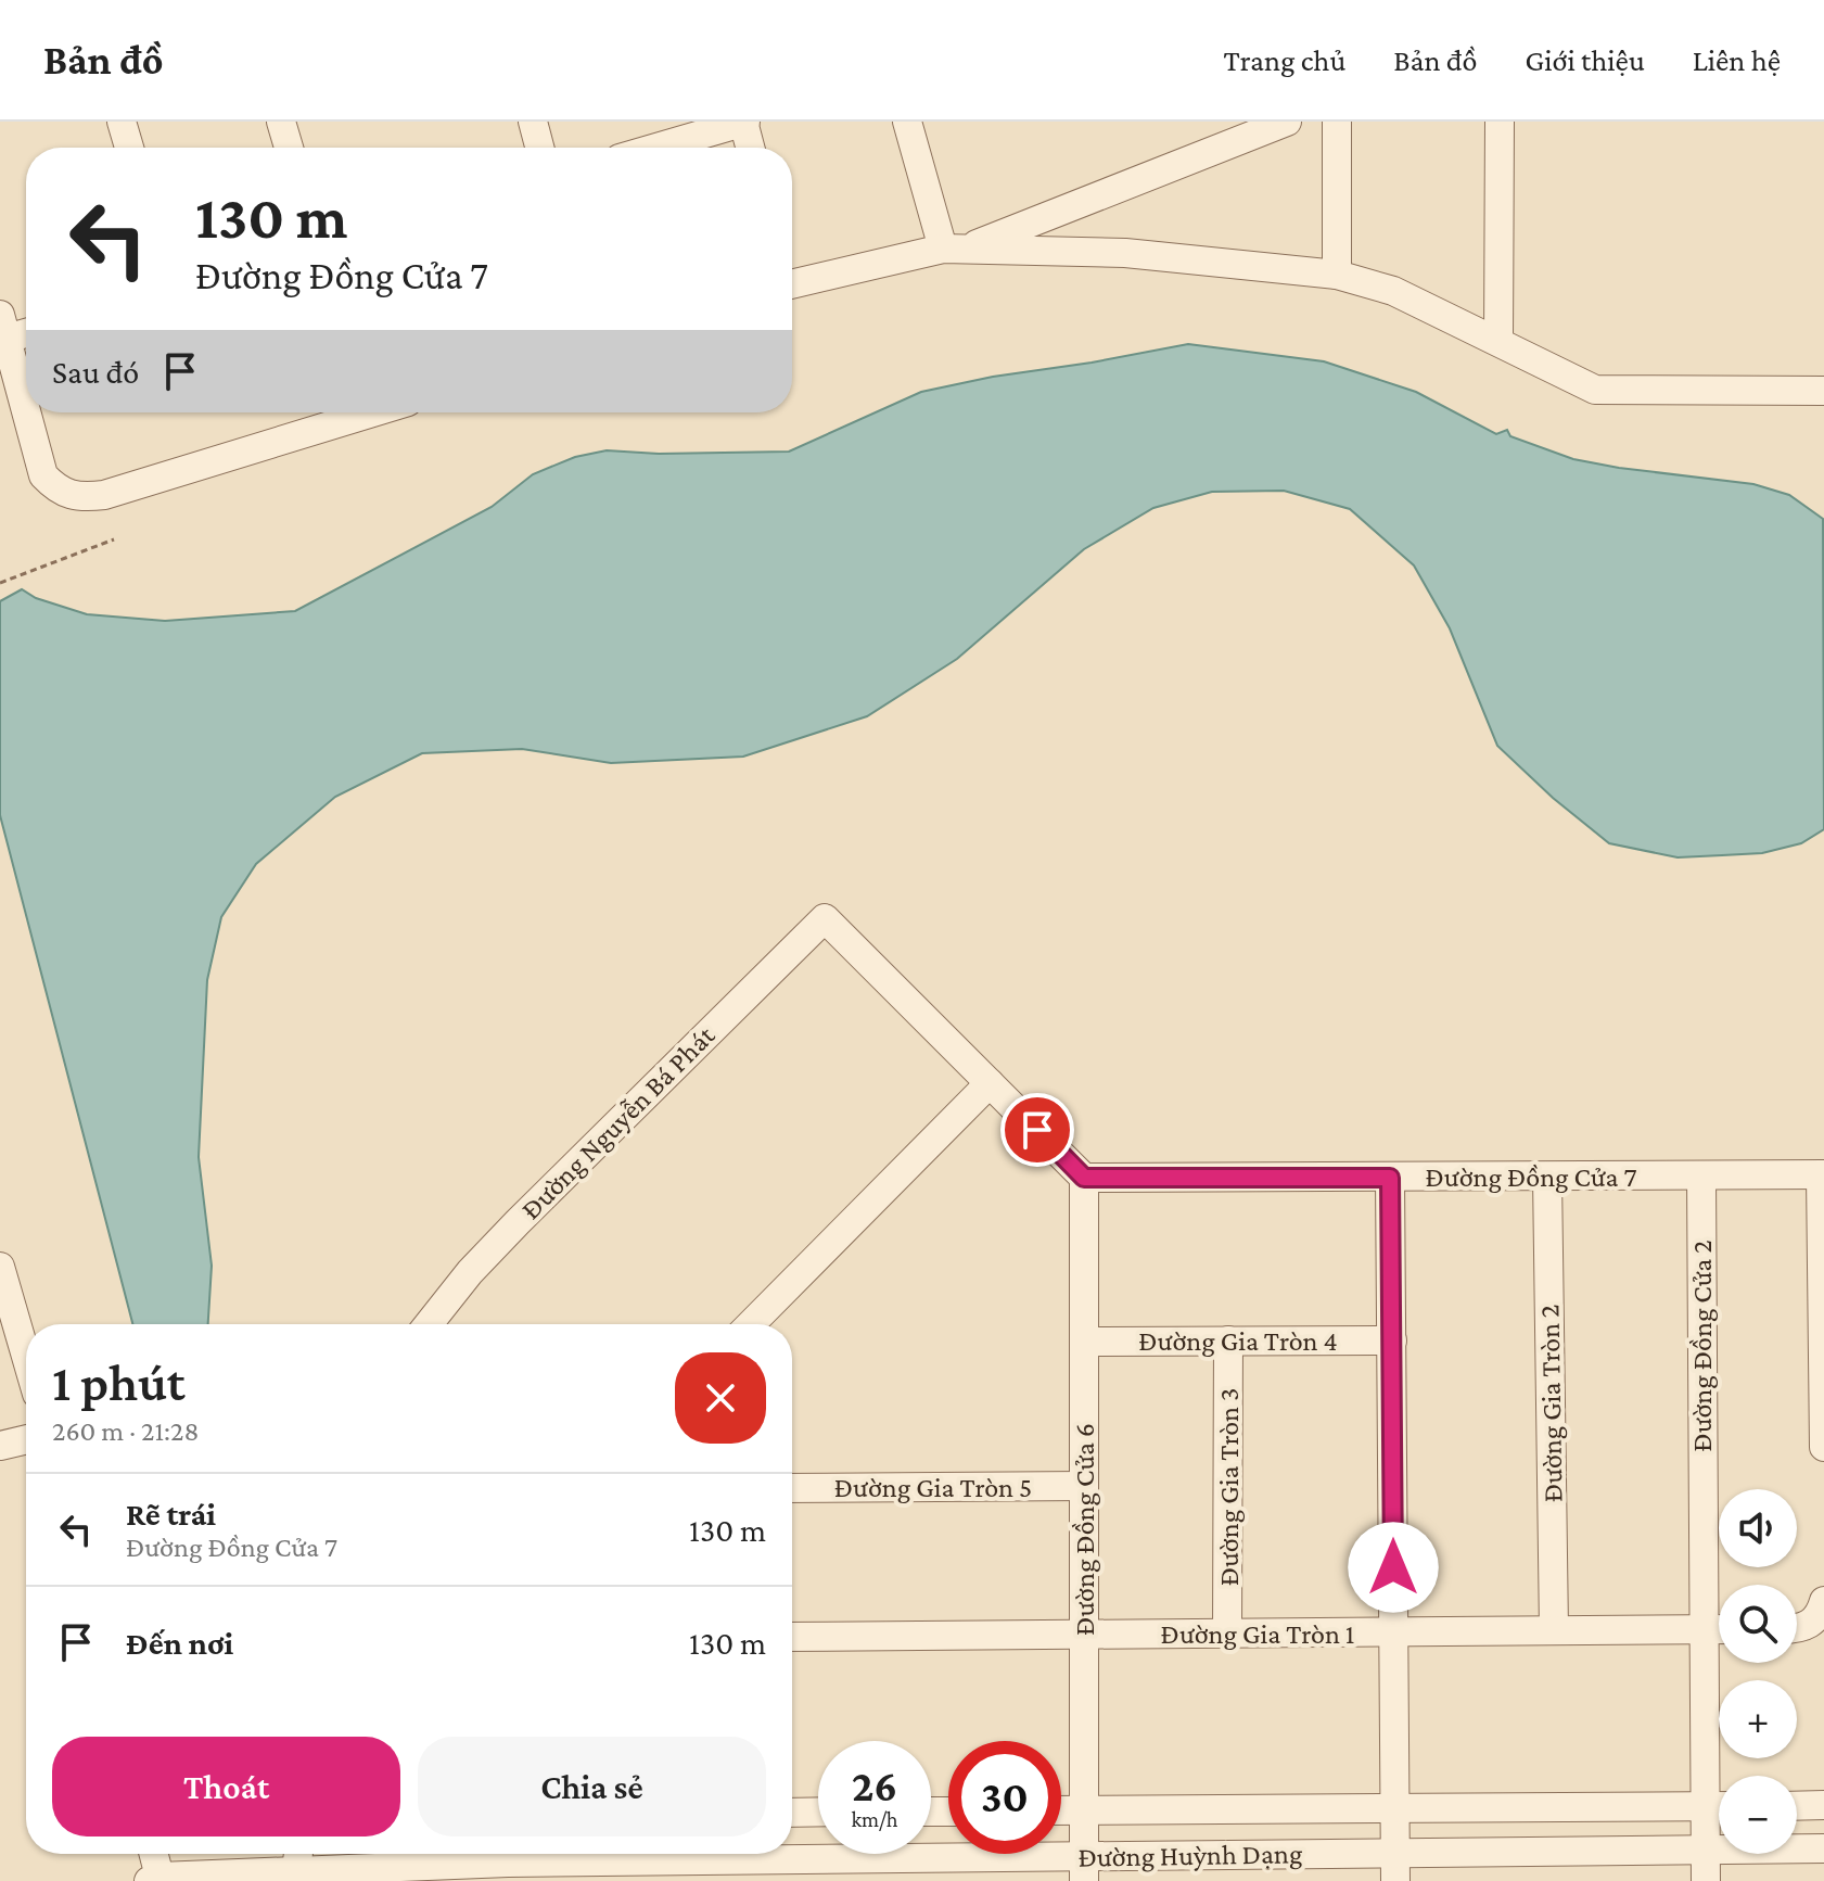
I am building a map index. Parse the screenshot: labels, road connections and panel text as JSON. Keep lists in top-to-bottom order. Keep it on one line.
{"streets":{"street":["Đường Nguyễn Bá Phát","Đường Đồng Cửa 7","Đường Gia Tròn 4","Đường Đồng Cửa 2","Đường Gia Tròn 2","Đường Gia Tròn 5","Đường Gia Tròn 3","Đường Đồng Cửa 6","Đường Gia Tròn 1","Đường Huỳnh Dạng"]},"crossings":[["Đường Đồng Cửa 7","Đường Đồng Cửa 2"],["Đường Đồng Cửa 7","Đường Gia Tròn 2"],["Đường Đồng Cửa 7","Đường Đồng Cửa 6"],["Đường Gia Tròn 4","Đường Gia Tròn 3"],["Đường Gia Tròn 4","Đường Đồng Cửa 6"],["Đường Đồng Cửa 2","Đường Gia Tròn 1"],["Đường Đồng Cửa 2","Đường Huỳnh Dạng"],["Đường Gia Tròn 2","Đường Gia Tròn 1"],["Đường Gia Tròn 5","Đường Đồng Cửa 6"],["Đường Gia Tròn 3","Đường Gia Tròn 1"],["Đường Đồng Cửa 6","Đường Gia Tròn 1"],["Đường Đồng Cửa 6","Đường Huỳnh Dạng"]],"page":{"header":"Bản đồ","nav":["Trang chủ","Bản đồ","Giới thiệu","Liên hệ"],"turn":["130 m","Đường Đồng Cửa 7"],"then":"Sau đó","heading":["1 phút","260 m · 21:28"],"list":[{"name":"Rẽ trái","note":"Đường Đồng Cửa 7","value":"130 m"},{"name":"Đến nơi","value":"130 m"}],"map_buttons":["+","−"],"buttons":["Thoát","Chia sẻ"],"speed":"26 km/h","limit":"30"}}
